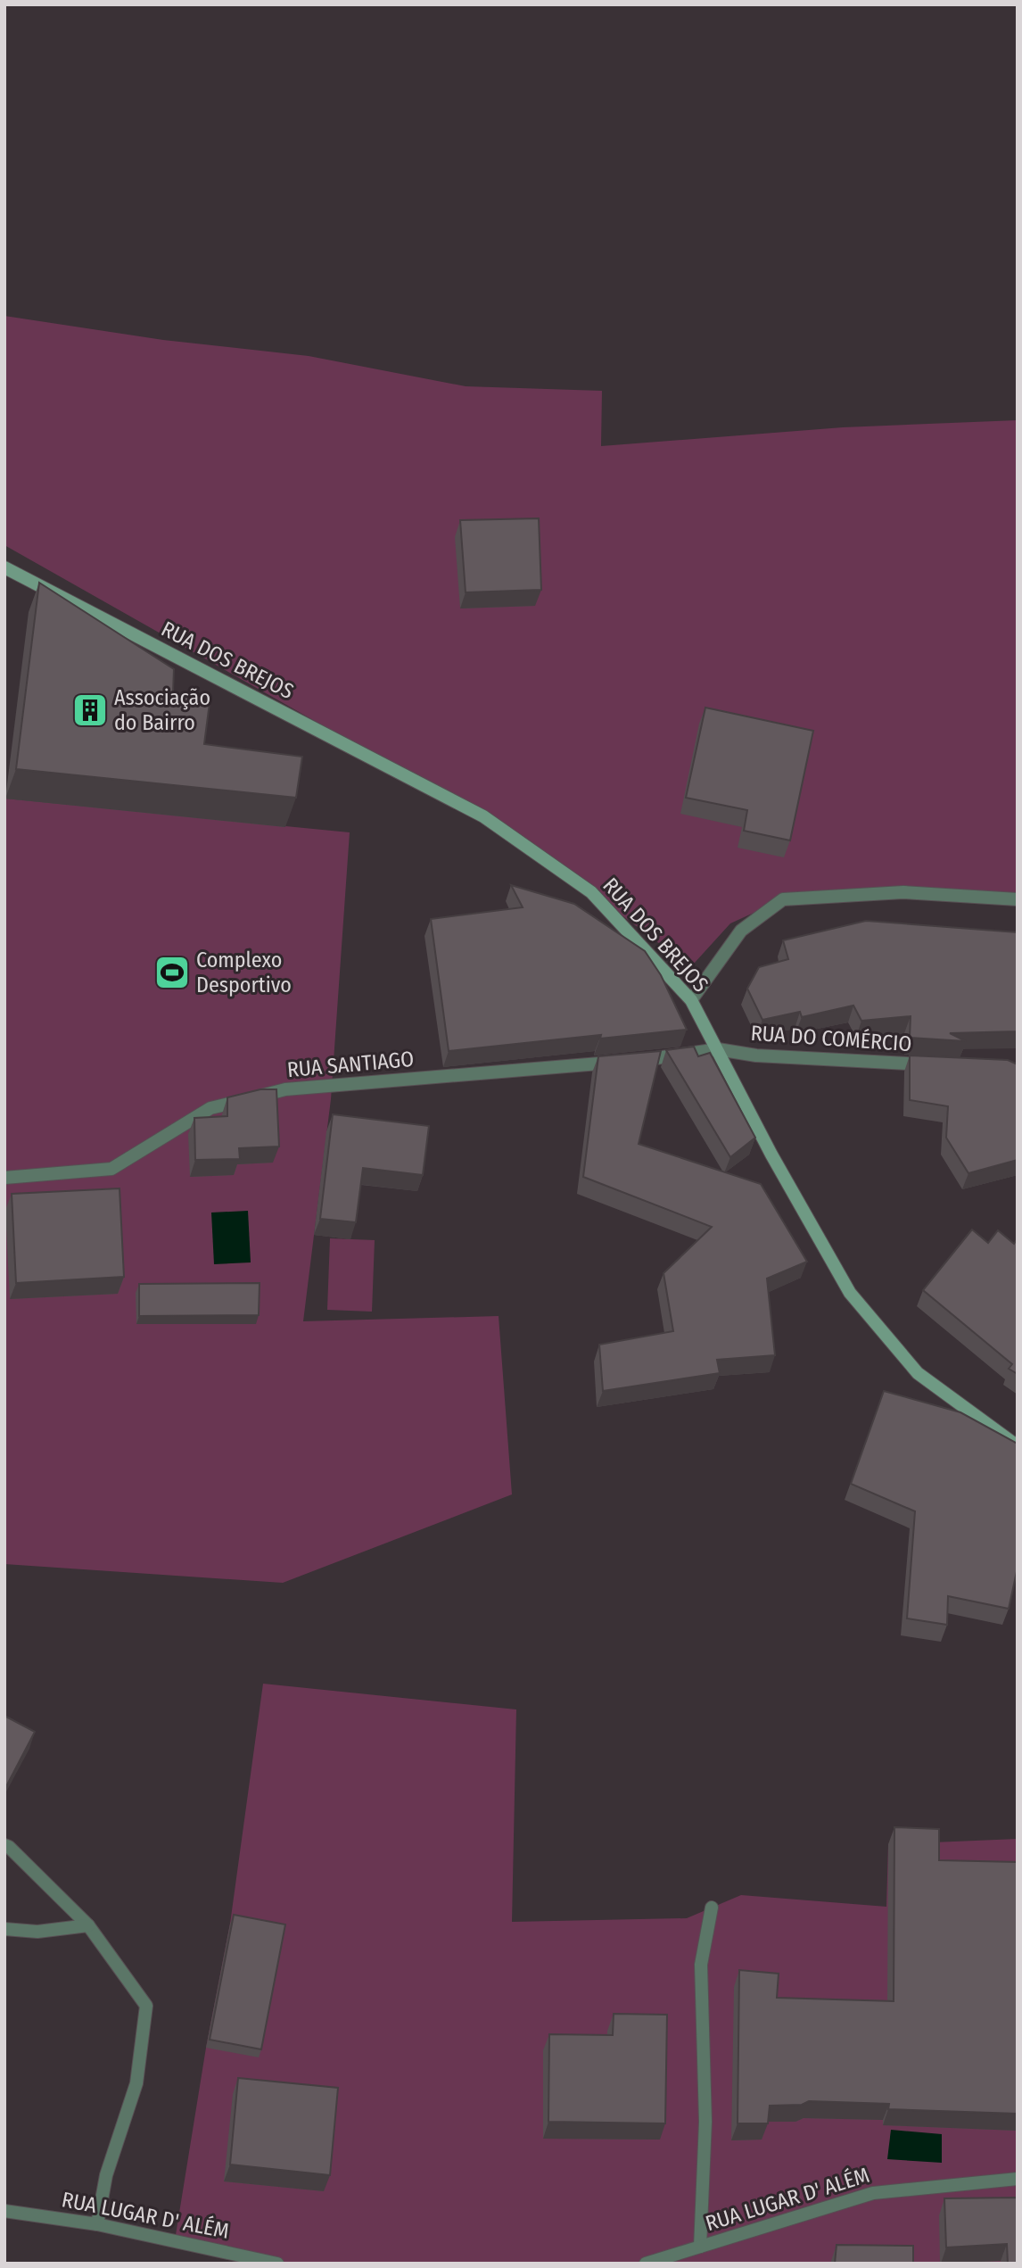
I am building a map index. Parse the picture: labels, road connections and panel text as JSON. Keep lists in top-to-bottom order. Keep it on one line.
{"streets":{"street":["RUA DOS BREJOS","RUA DO COMÉRCIO","RUA SANTIAGO","RUA LUGAR D' ALÉM"]},"crossings":[["RUA DOS BREJOS","RUA DO COMÉRCIO"],["RUA DOS BREJOS","RUA SANTIAGO"],["RUA DO COMÉRCIO","RUA SANTIAGO"]],"places":{"building":["Associação do Bairro"],"sports":["Complexo Desportivo"]}}
